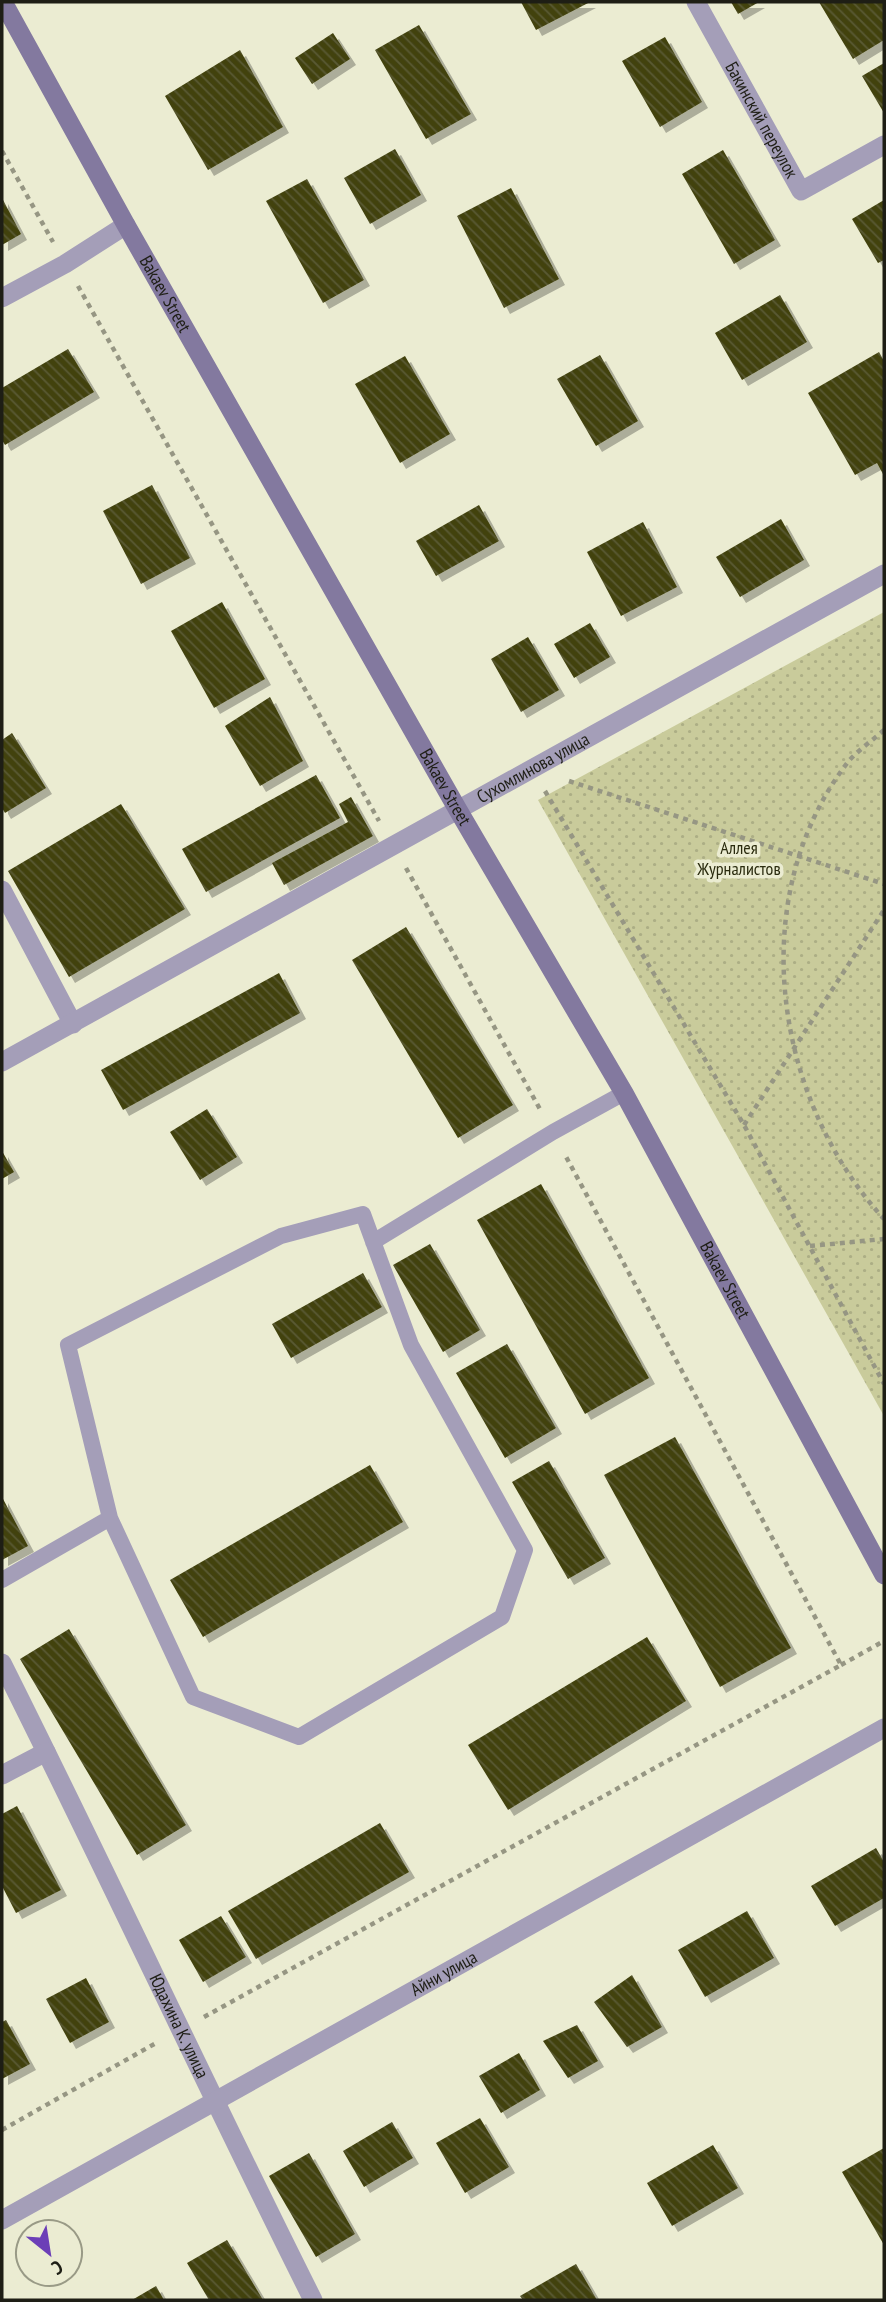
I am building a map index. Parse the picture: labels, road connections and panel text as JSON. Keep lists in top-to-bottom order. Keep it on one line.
{"streets":{"main road":["Bakaev Street"],"street":["Бакинский переулок","Сухомлинова улица","Айни улица","Юдахина К. улица"]},"crossings":[["Bakaev Street","Сухомлинова улица"],["Айни улица","Юдахина К. улица"]],"parks":["Аллея Журналистов"],"north":"bottom right"}
